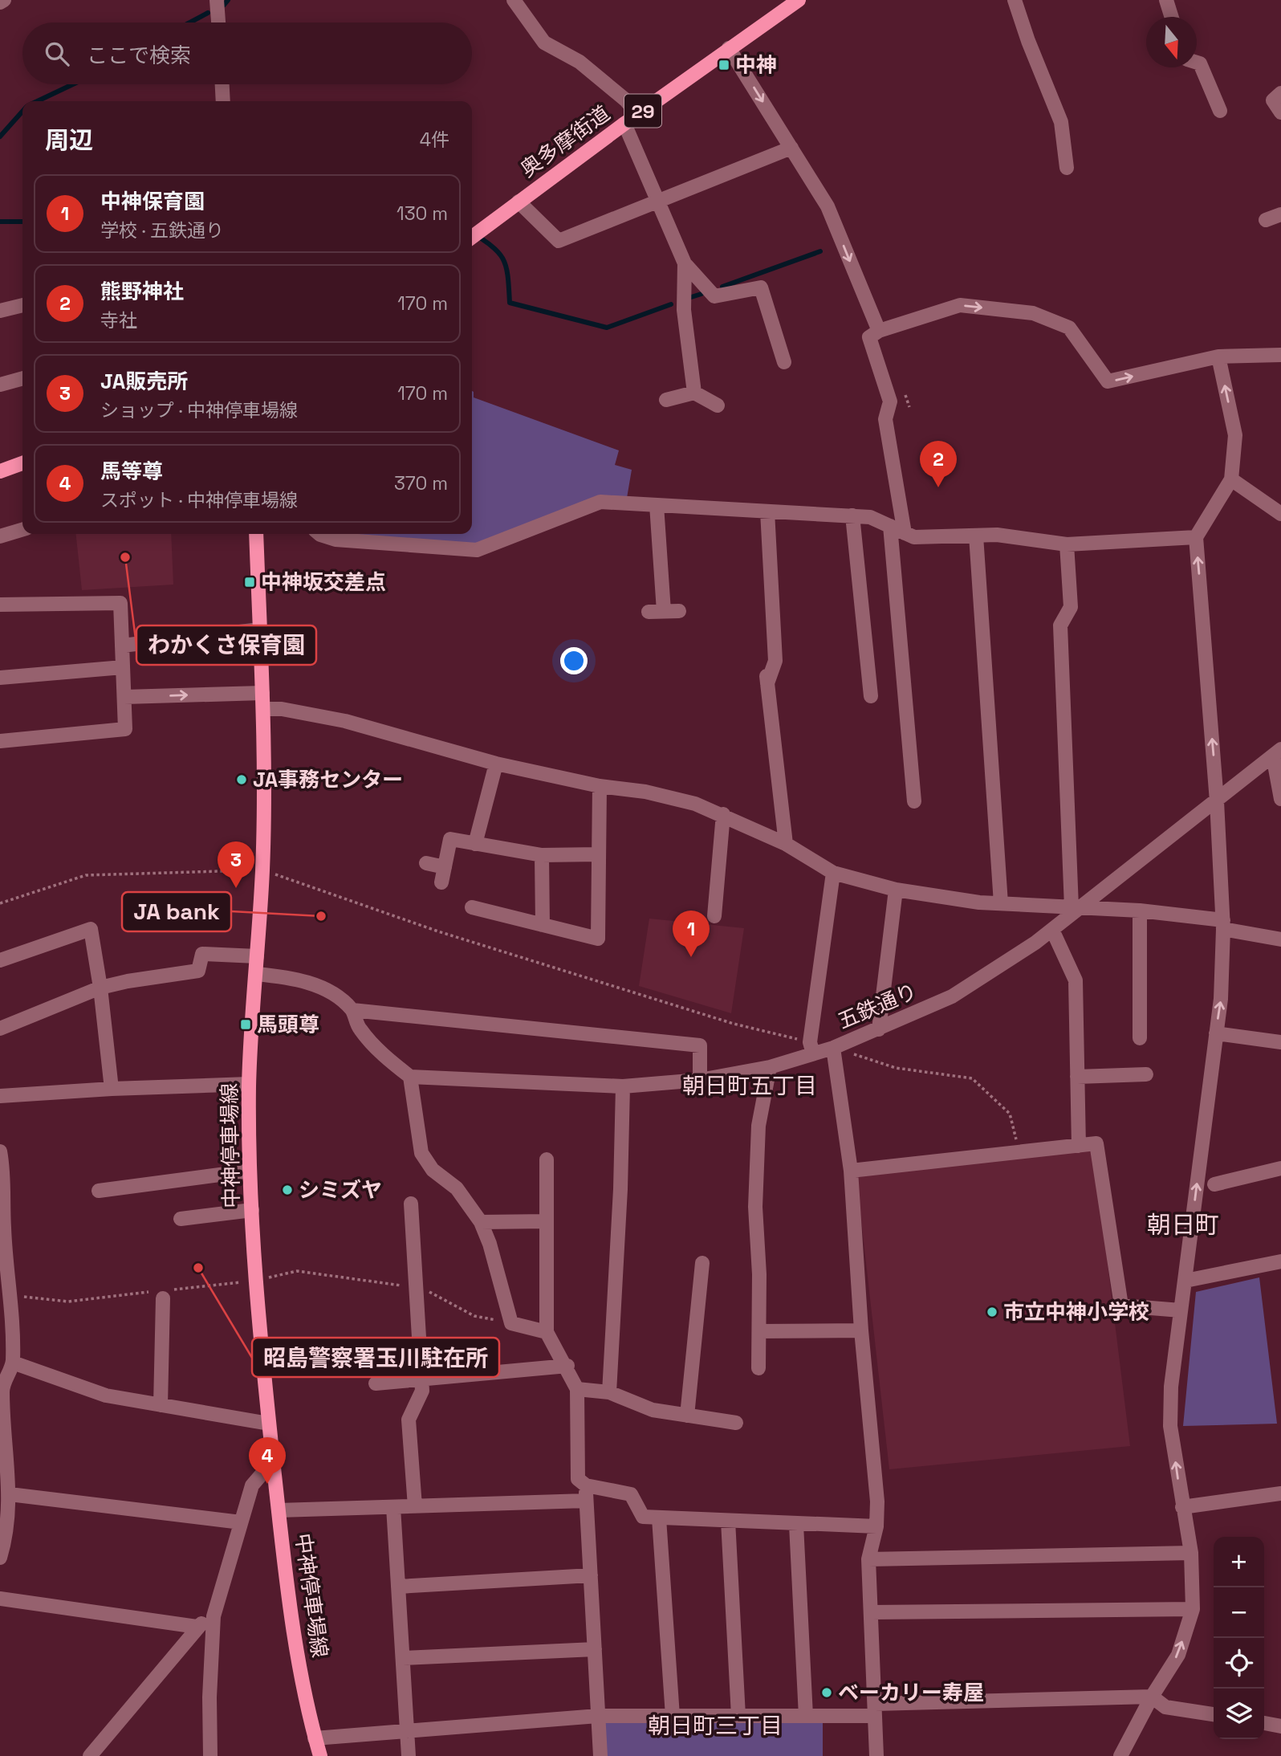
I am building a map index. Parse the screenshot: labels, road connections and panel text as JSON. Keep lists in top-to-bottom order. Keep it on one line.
{"streets":{"main road":["29","奥多摩街道","中神停車場線"],"street":["五鉄通り"]},"districts":["朝日町五丁目","朝日町","朝日町三丁目"],"places":{"transit":["中神","中神坂交差点","馬頭尊"],"other":["わかくさ保育園","JA事務センター","JA bank","シミズヤ","昭島警察署玉川駐在所","市立中神小学校","ベーカリー寿屋"]},"north":"bottom","page":{"search":"ここで検索","heading":["周辺","4件"],"list":[{"mark":"1","name":"中神保育園","note":"学校 · 五鉄通り","value":"130 m"},{"mark":"2","name":"熊野神社","note":"寺社","value":"170 m"},{"mark":"3","name":"JA販売所","note":"ショップ · 中神停車場線","value":"170 m"},{"mark":"4","name":"馬等尊","note":"スポット · 中神停車場線","value":"370 m"}],"pins":["2","3","1","4"],"map_buttons":["+","−"]}}
